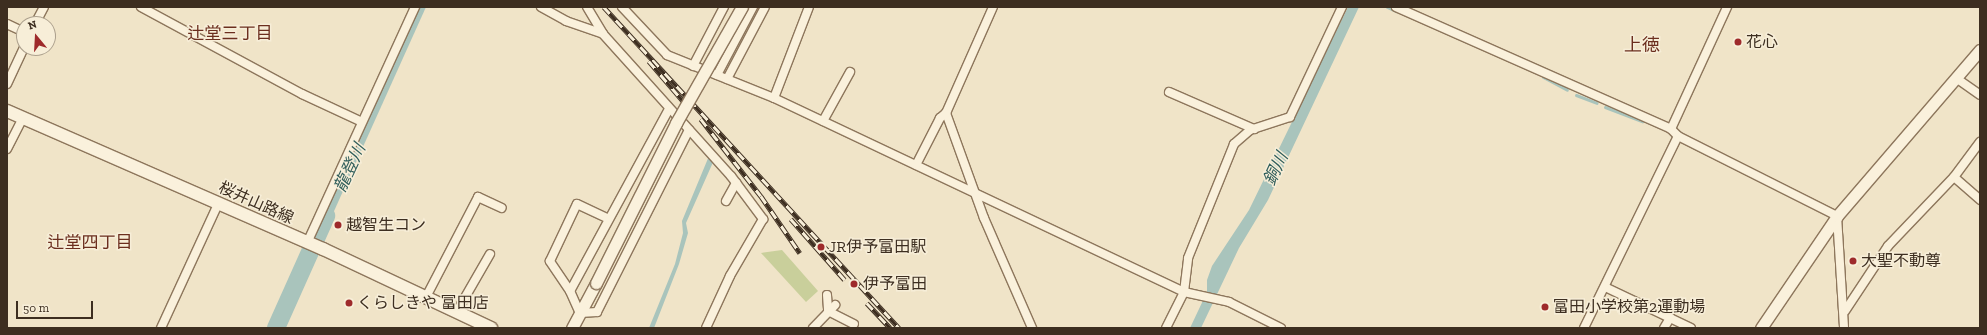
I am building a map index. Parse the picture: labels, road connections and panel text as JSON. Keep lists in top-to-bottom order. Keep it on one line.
{"streets":{"main road":["桜井山路線"]},"districts":["辻堂三丁目","上徳","辻堂四丁目"],"water":["龍登川","銅川"],"places":["花心","越智生コン","JR伊予富田駅","大聖不動尊","伊予富田","くらしきや 富田店","富田小学校第2運動場"],"scale_bar":"50 m","north":"top"}
